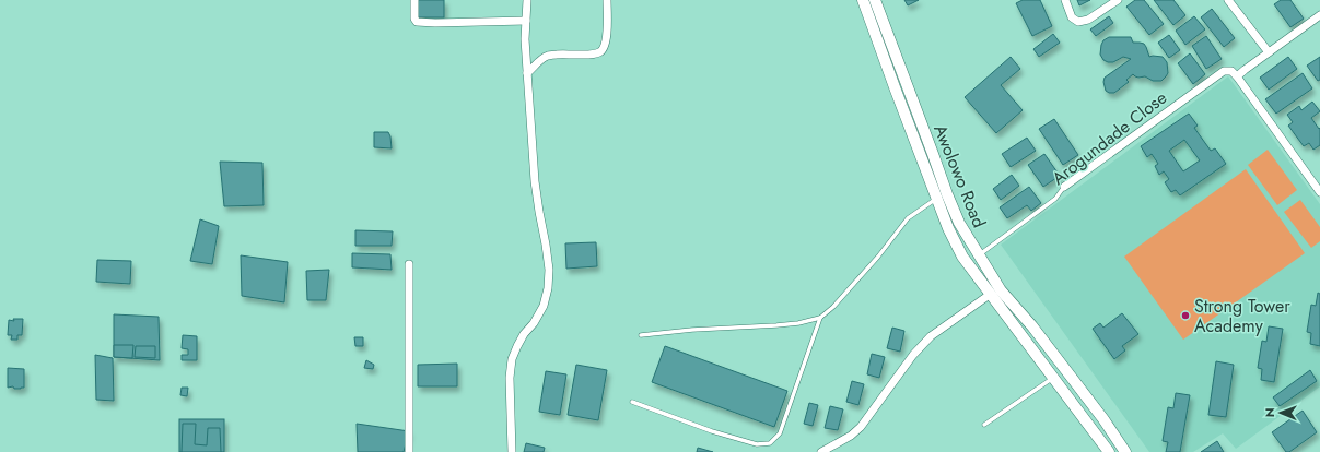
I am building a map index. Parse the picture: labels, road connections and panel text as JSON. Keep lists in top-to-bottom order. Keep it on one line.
{"streets":{"main road":["Awolowo Road"],"street":["Arogundade Close"]},"crossings":[["Arogundade Close","Awolowo Road"]],"places":["Strong Tower Academy"],"north":"left"}
